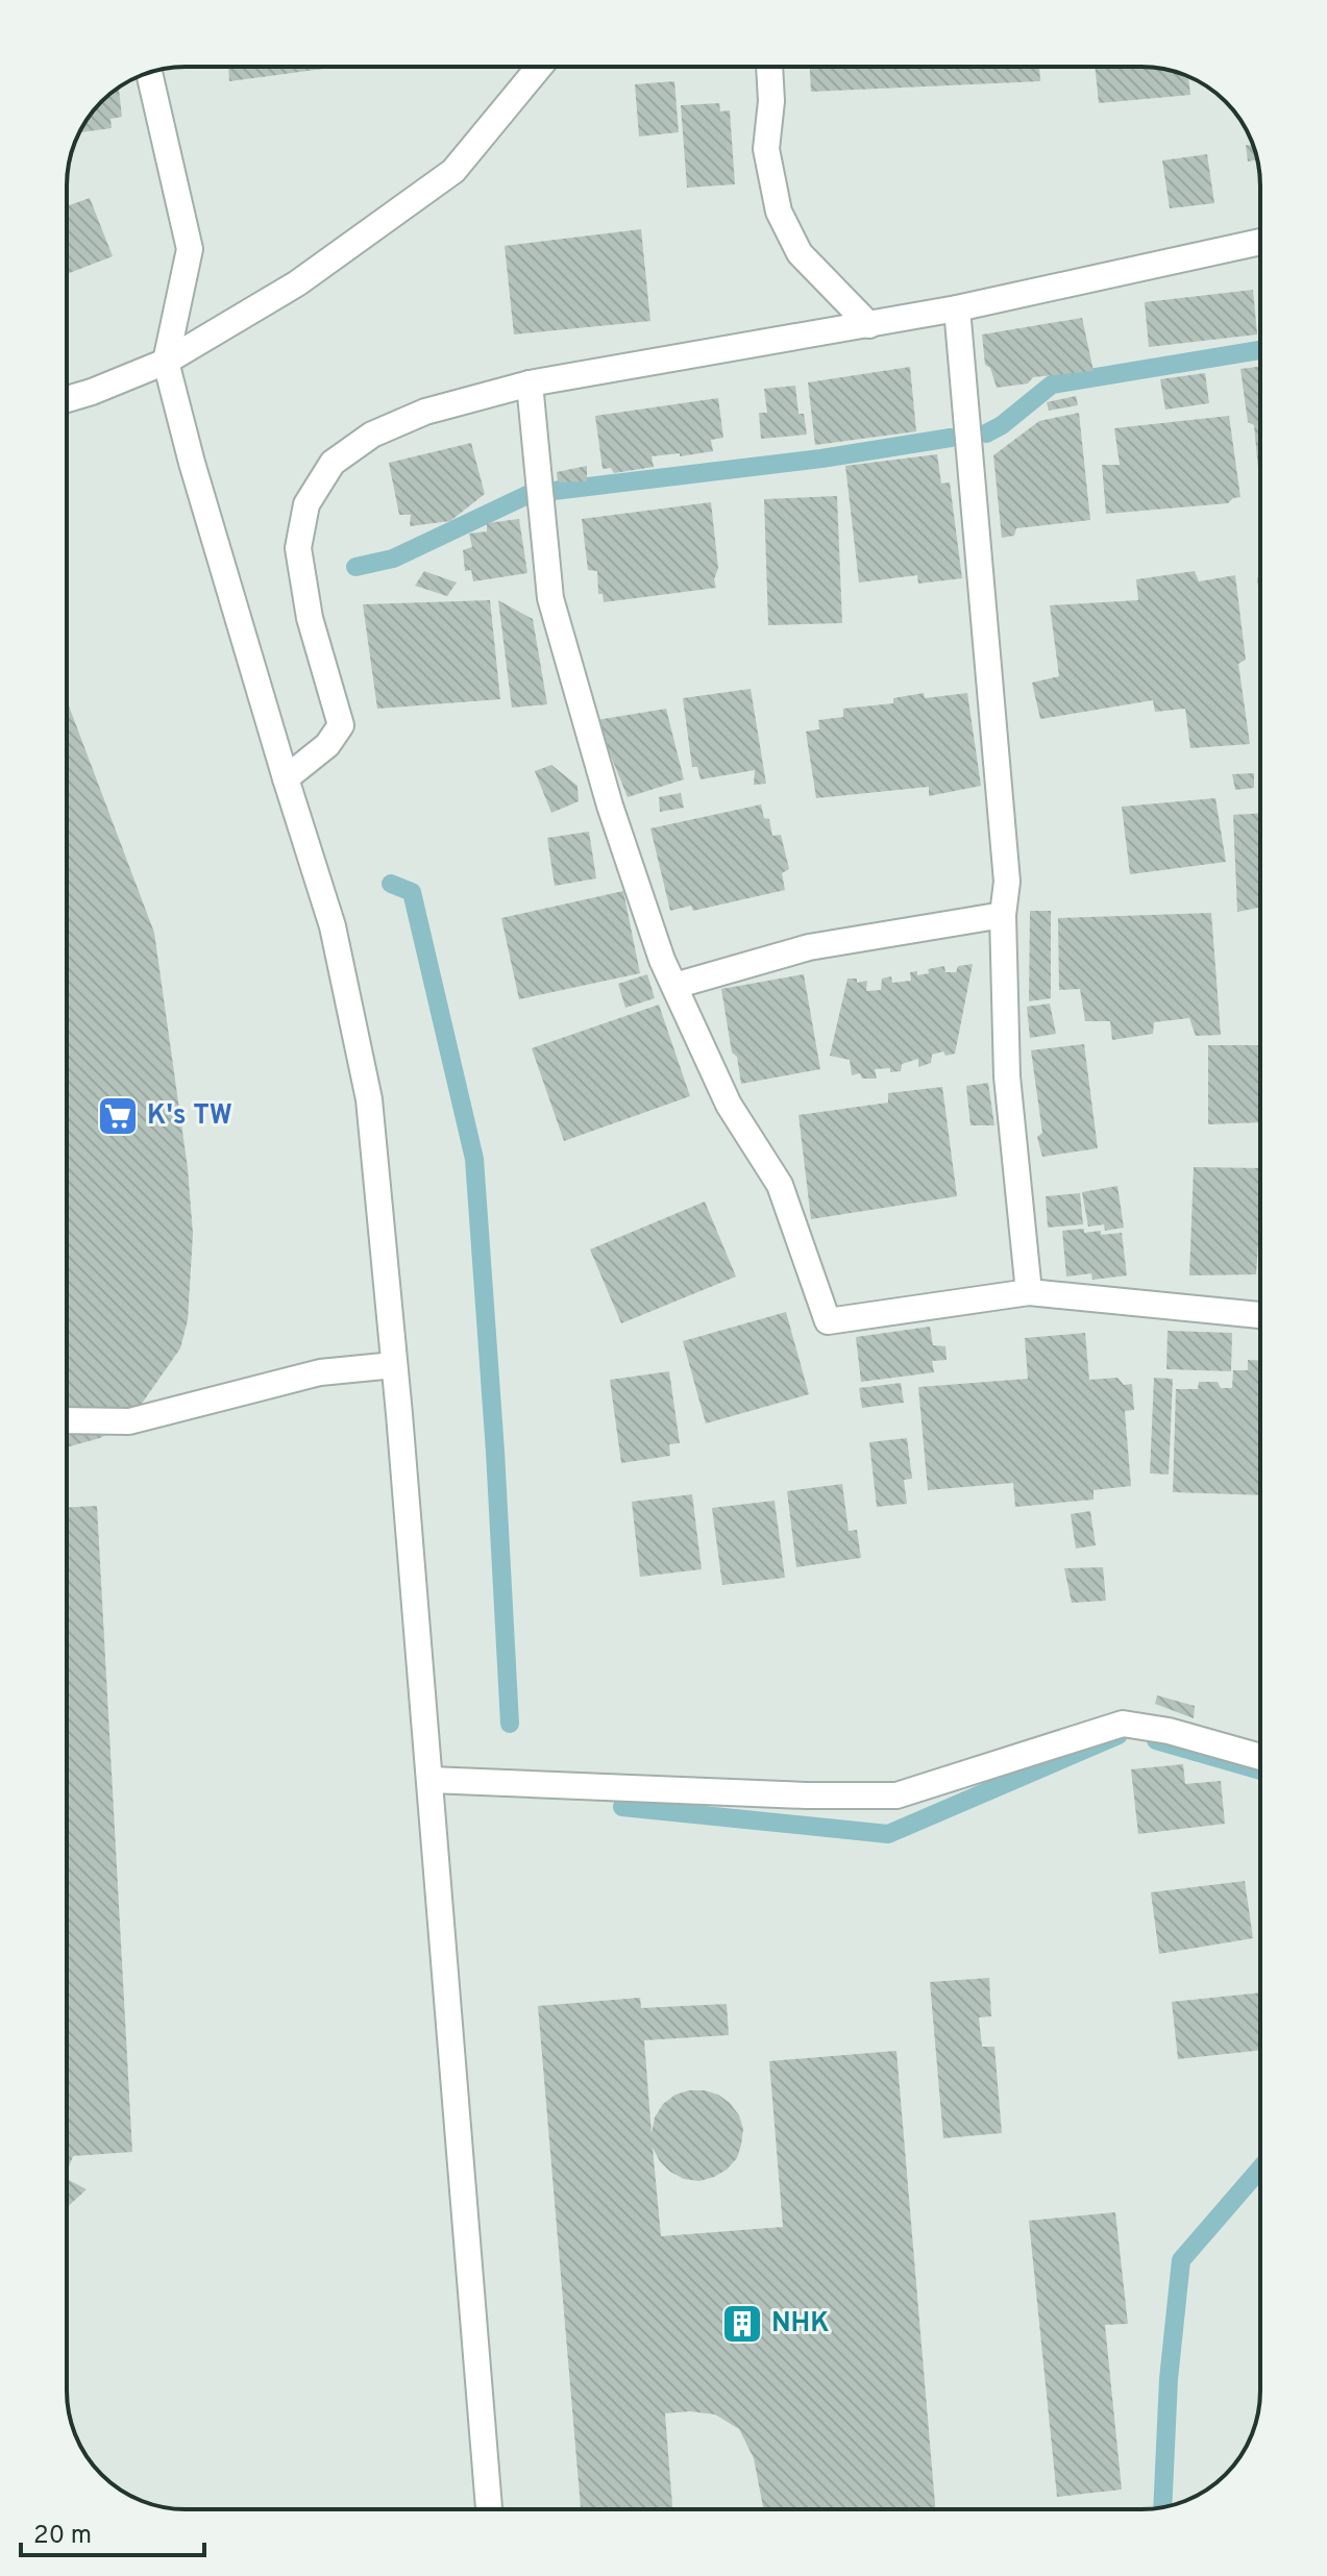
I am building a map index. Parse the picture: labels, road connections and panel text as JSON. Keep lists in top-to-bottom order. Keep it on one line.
{"places":{"supermarket":["K's TW"],"building":["NHK"]},"scale_bar":"20 m"}
